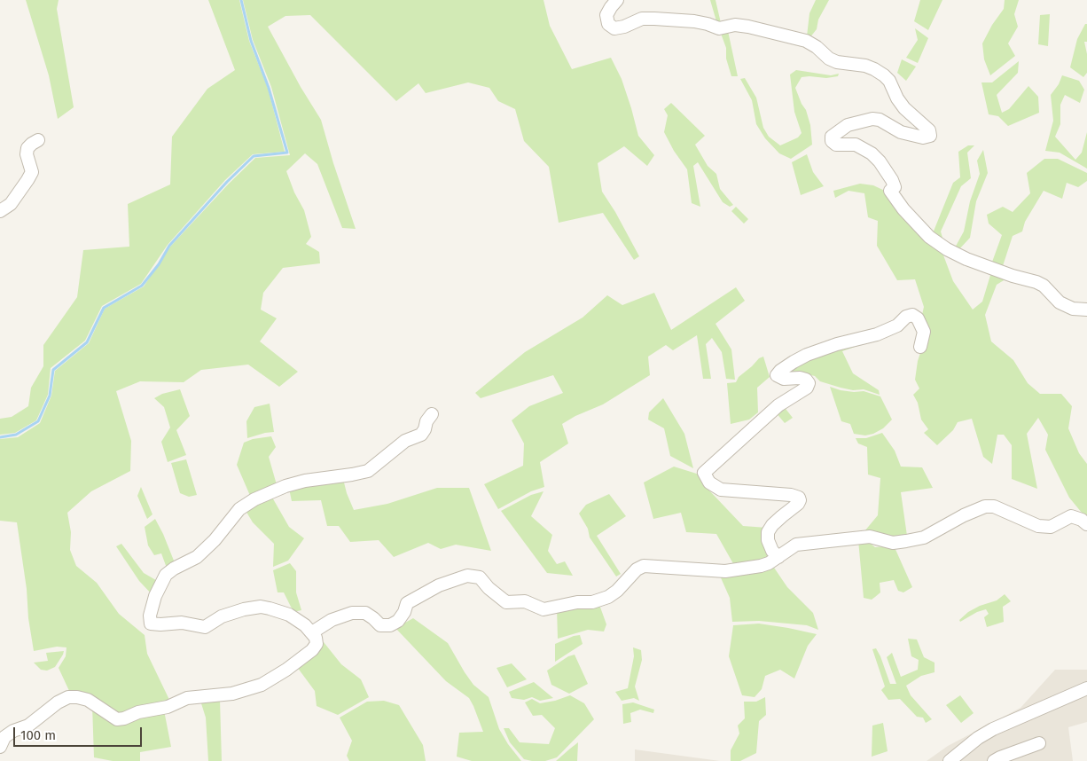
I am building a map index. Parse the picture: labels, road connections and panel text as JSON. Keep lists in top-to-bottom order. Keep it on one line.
{"scale_bar":"100 m"}
